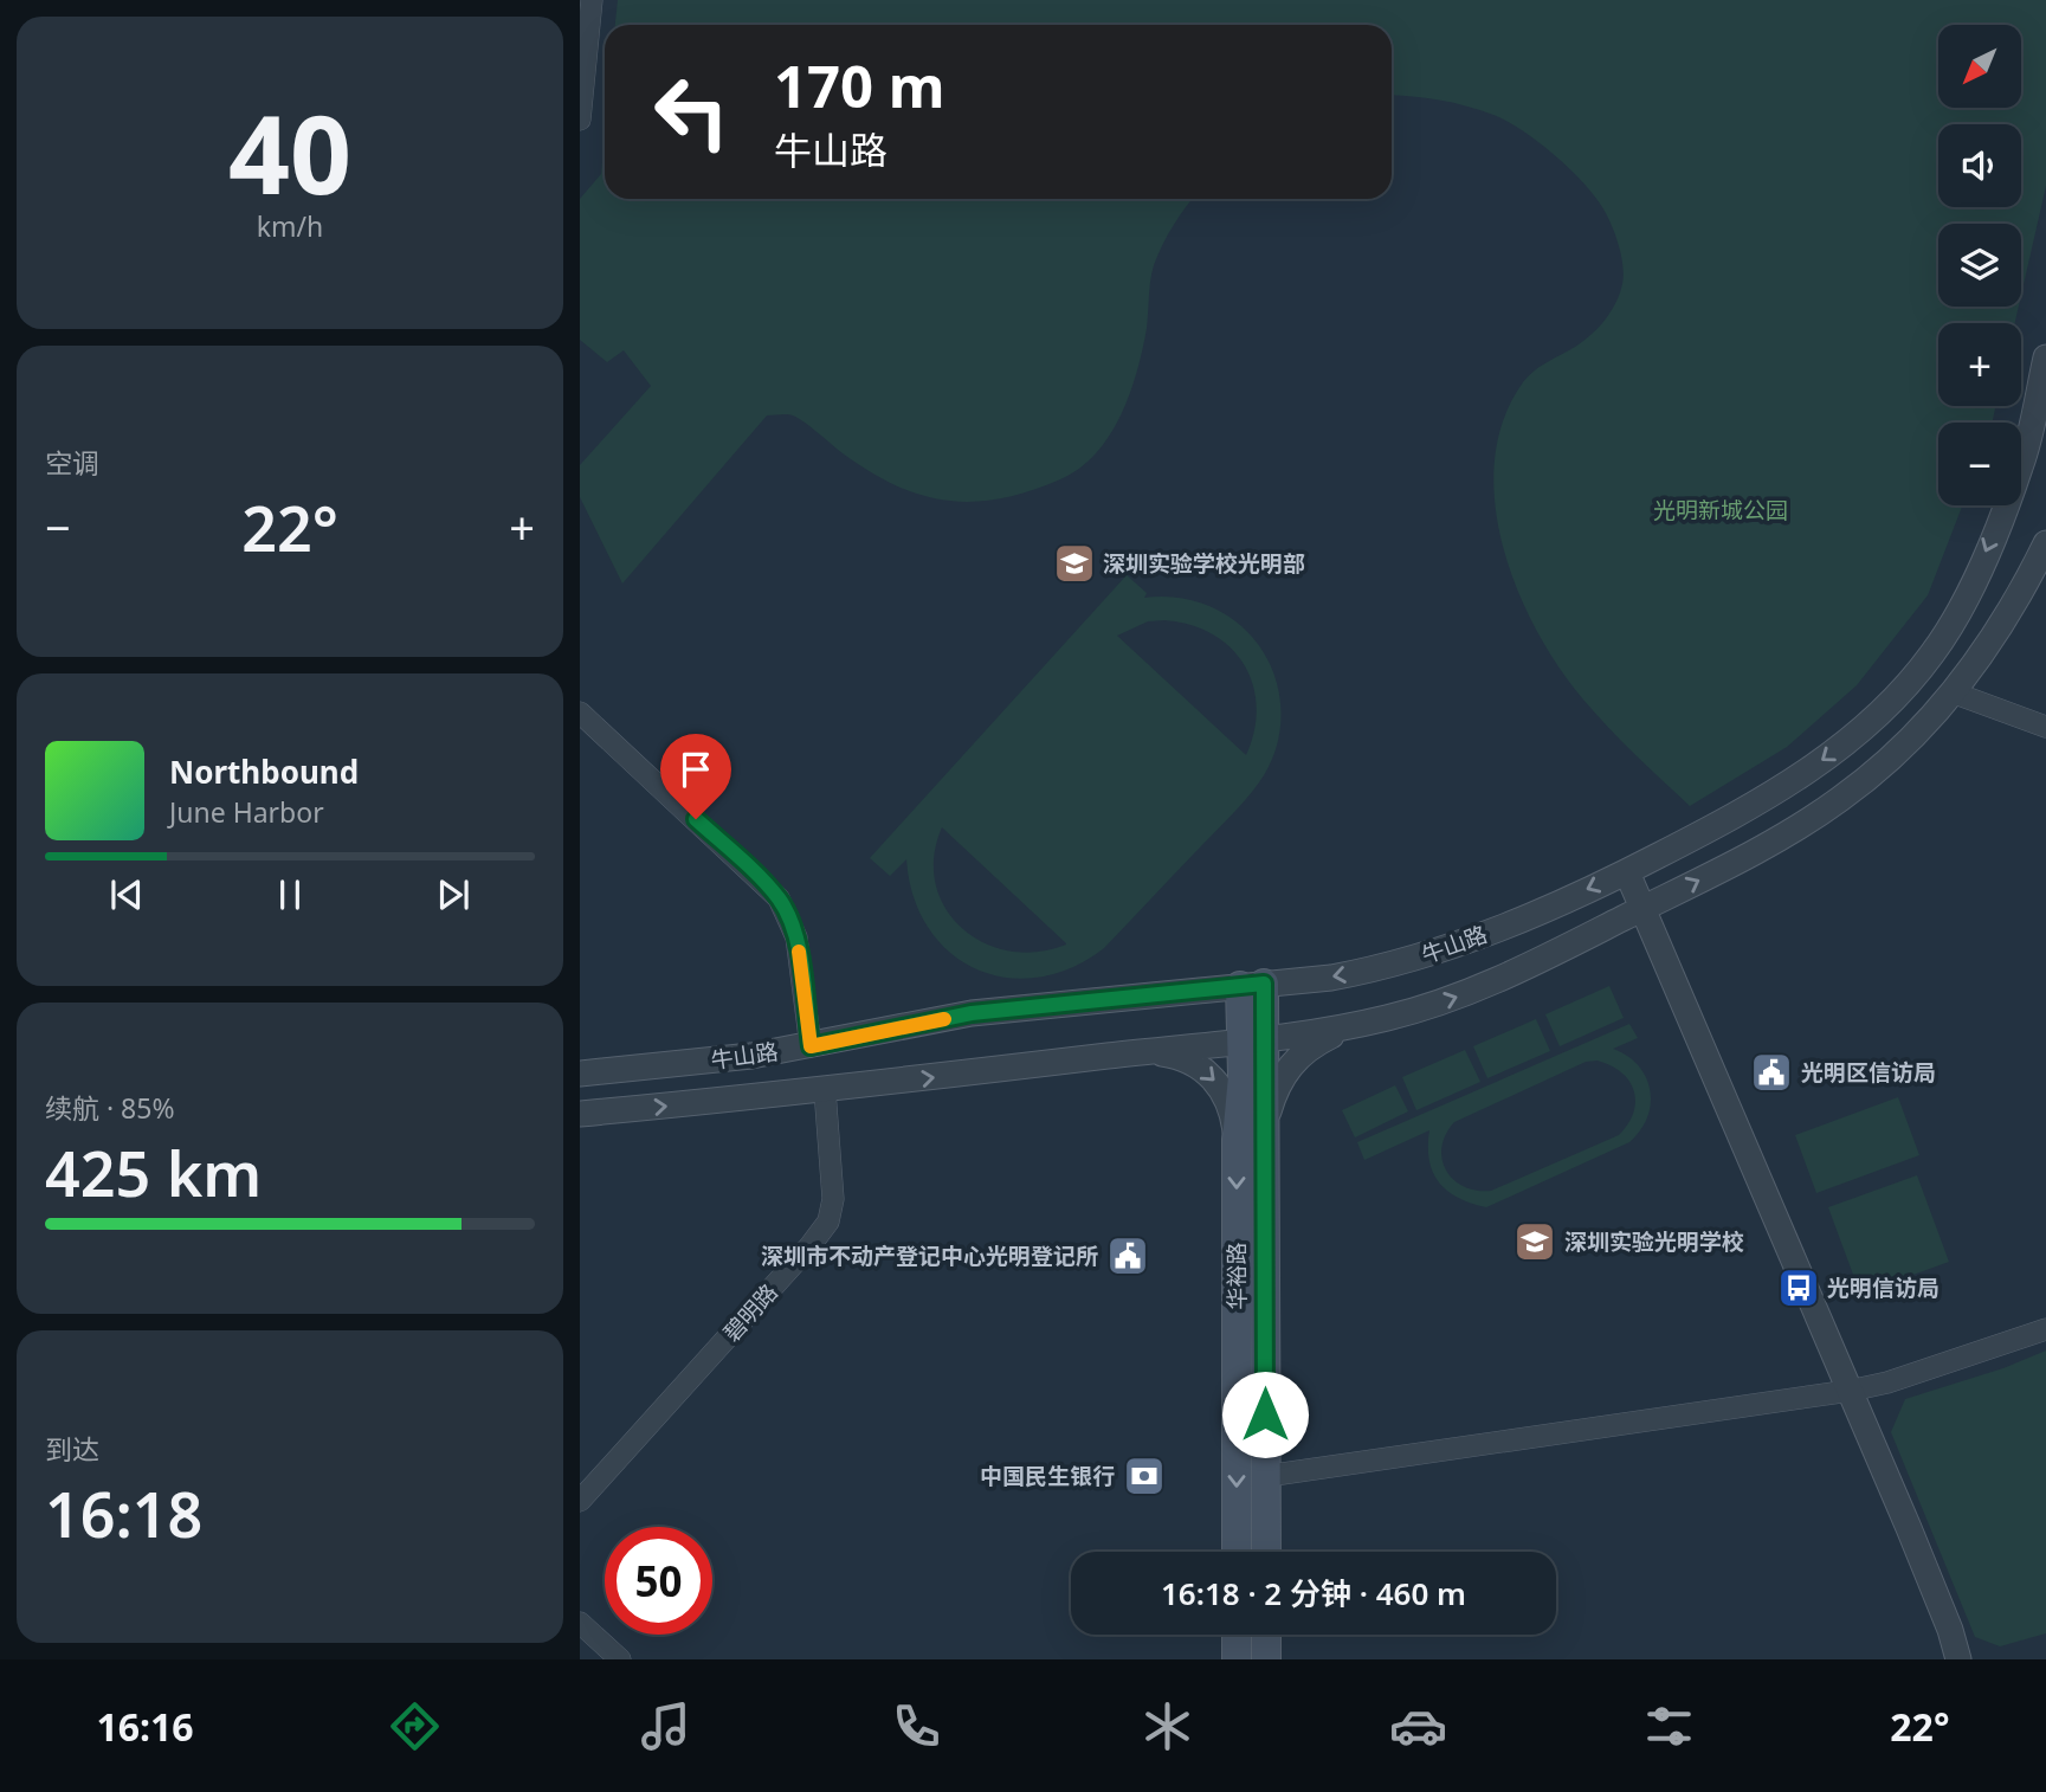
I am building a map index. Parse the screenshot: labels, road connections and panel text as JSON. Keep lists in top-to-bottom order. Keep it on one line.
{"streets":{"main road":["华裕路"],"street":["牛山路","碧明路"]},"crossings":[["牛山路","华裕路"],["牛山路","碧明路"]],"parks":["光明新城公园"],"places":{"school or university":["深圳实验学校光明部","深圳实验光明学校"],"public building":["光明区信访局","深圳市不动产登记中心光明登记所"],"bus stop":["光明信访局"],"bank":["中国民生银行"]},"north":"bottom left","page":{"tile":[["40","km/h"],"空调",["续航 · 85%","425 km"],["到达","16:18"]],"map_buttons":["+","−"],"turn":["170 m","牛山路"],"heat":["−","22°","+"],"song":["Northbound","June Harbor"],"limit":"50","trip":"16:18 · 2 分钟 · 460 m","tabs":["16:16","22°"]}}
